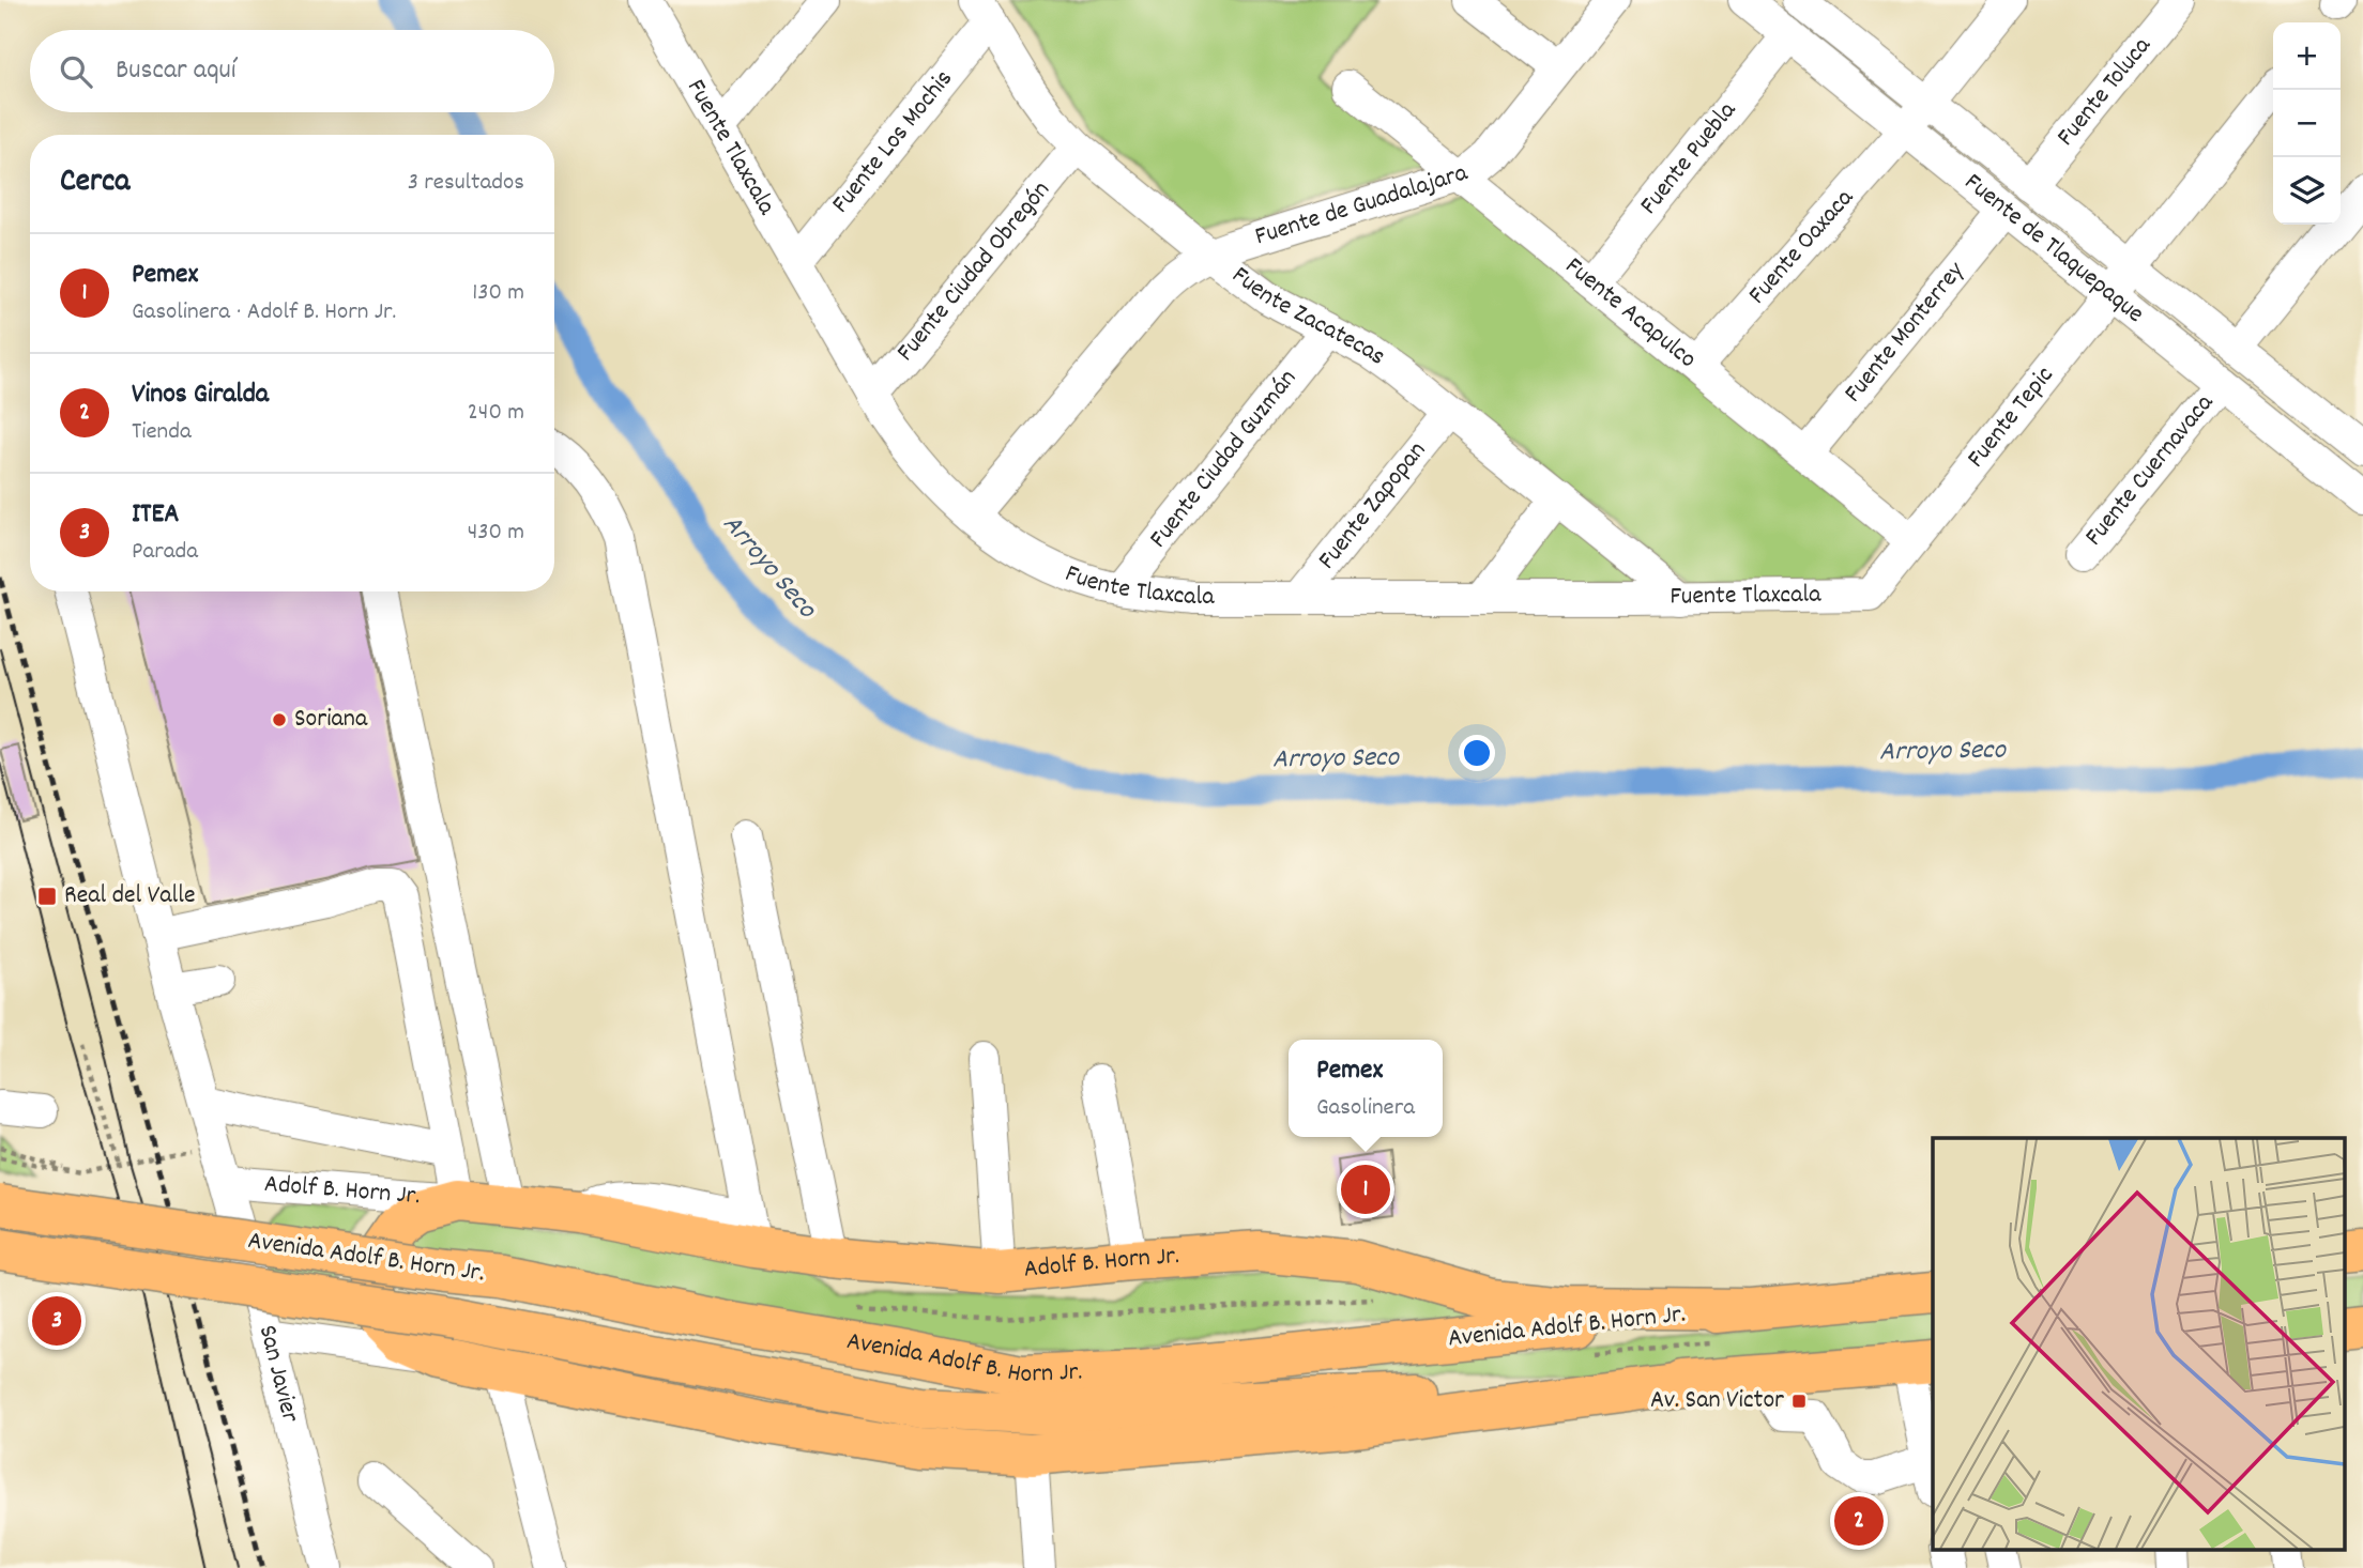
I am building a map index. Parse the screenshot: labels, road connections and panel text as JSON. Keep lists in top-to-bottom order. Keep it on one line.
{"streets":{"main road":["Adolf B. Horn Jr.","Avenida Adolf B. Horn Jr."],"street":["Fuente Toluca","Fuente Los Mochis","Fuente Tlaxcala","Fuente Puebla","Fuente de Guadalajara","Fuente Oaxaca","Fuente de Tlaquepaque","Fuente Ciudad Obregón","Fuente Acapulco","Fuente Zacatecas","Fuente Monterrey","Fuente Tepic","Fuente Ciudad Guzmán","Fuente Cuernavaca","Fuente Zapopan","San Javier"]},"crossings":[["Fuente Toluca","Fuente de Tlaquepaque"],["Fuente Los Mochis","Fuente Tlaxcala"],["Fuente Los Mochis","Fuente Zacatecas"],["Fuente Tlaxcala","Fuente de Guadalajara"],["Fuente Tlaxcala","Fuente Ciudad Obregón"],["Fuente Tlaxcala","Fuente Acapulco"],["Fuente Tlaxcala","Fuente Zacatecas"],["Fuente Tlaxcala","Fuente Tepic"],["Fuente Tlaxcala","Fuente Ciudad Guzmán"],["Fuente Tlaxcala","Fuente Zapopan"],["Fuente Puebla","Fuente de Tlaquepaque"],["Fuente Puebla","Fuente Acapulco"],["Fuente de Guadalajara","Fuente Acapulco"],["Fuente de Guadalajara","Fuente Zacatecas"],["Fuente Oaxaca","Fuente de Tlaquepaque"],["Fuente Oaxaca","Fuente Acapulco"],["Fuente de Tlaquepaque","Fuente Monterrey"],["Fuente de Tlaquepaque","Fuente Tepic"],["Fuente de Tlaquepaque","Fuente Cuernavaca"],["Fuente Ciudad Obregón","Fuente Zacatecas"],["Fuente Acapulco","Fuente Monterrey"],["Fuente Acapulco","Fuente Tepic"],["Fuente Zacatecas","Fuente Ciudad Guzmán"],["Fuente Zacatecas","Fuente Zapopan"],["Adolf B. Horn Jr.","Avenida Adolf B. Horn Jr."],["Adolf B. Horn Jr.","San Javier"]],"water":["Arroyo Seco"],"places":{"other":["Soriana"],"transit":["Real del Valle","Av. San Victor"]},"page":{"map_buttons":["+","−"],"search":"Buscar aquí","heading":["Cerca","3 resultados"],"list":[{"mark":"1","name":"Pemex","note":"Gasolinera · Adolf B. Horn Jr.","value":"130 m"},{"mark":"2","name":"Vinos Giralda","note":"Tienda","value":"240 m"},{"mark":"3","name":"ITEA","note":"Parada","value":"430 m"}],"popup":["Pemex","Gasolinera"],"pins":["1","3","2"]}}
